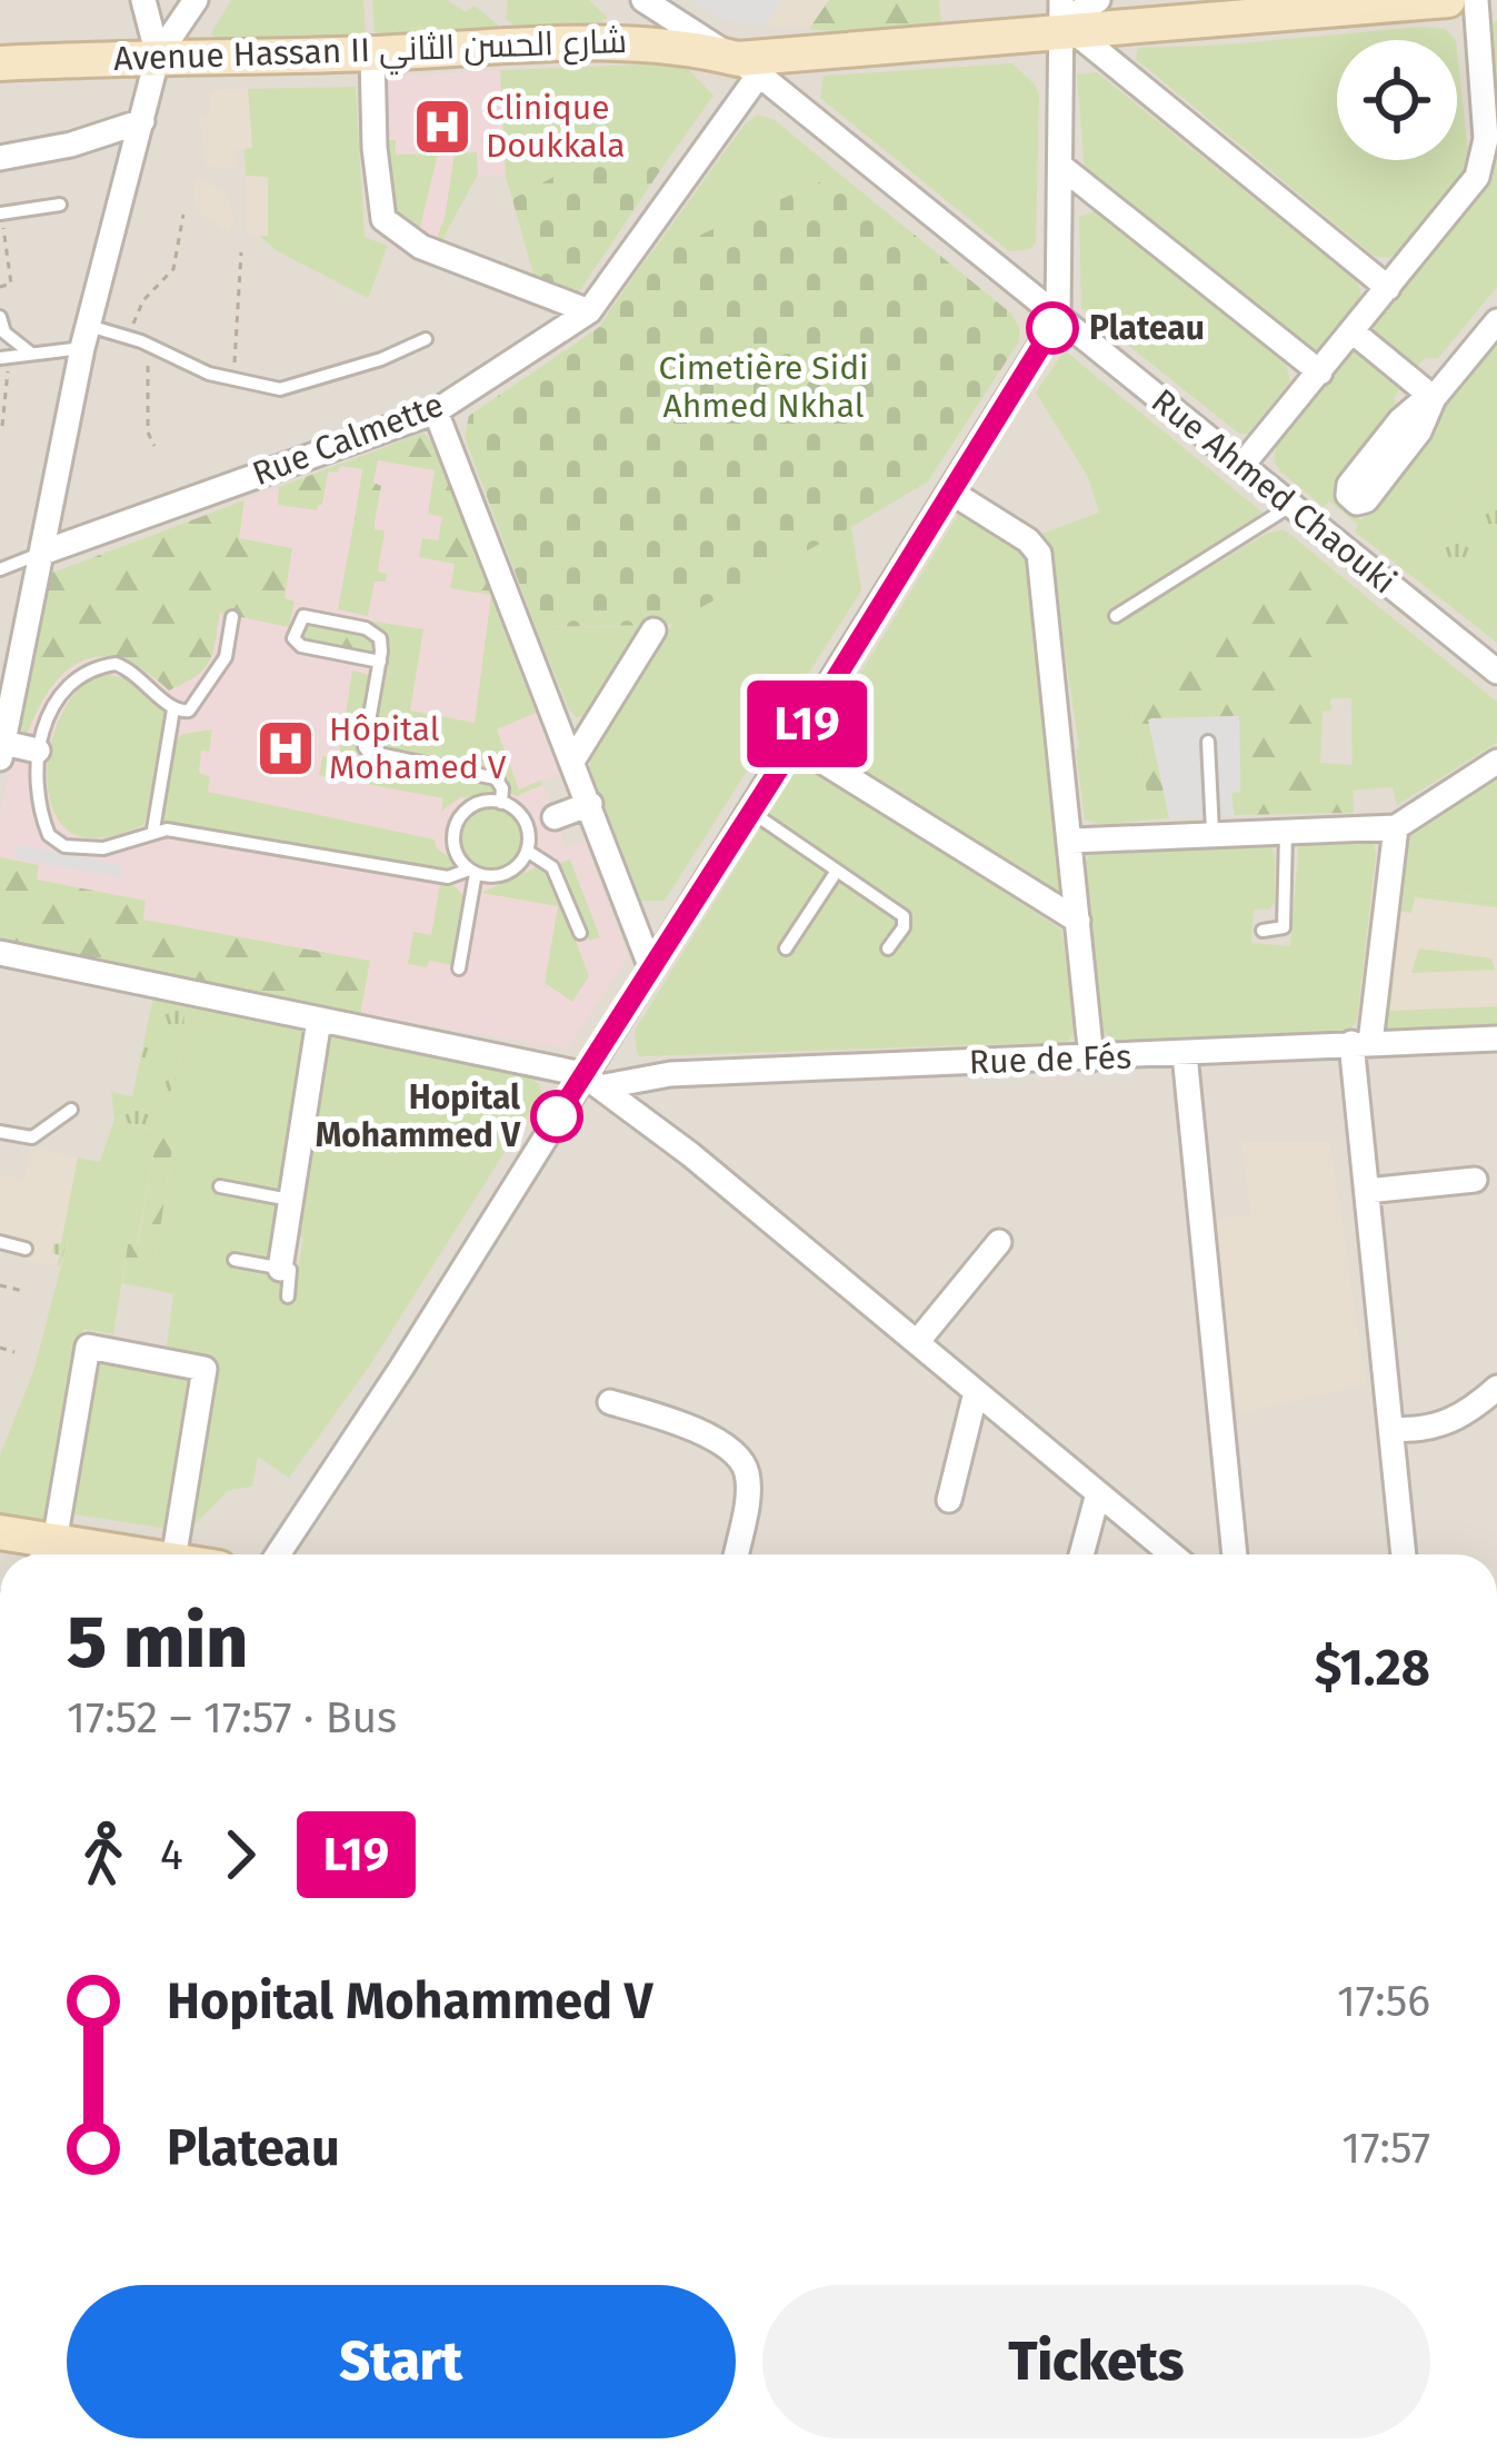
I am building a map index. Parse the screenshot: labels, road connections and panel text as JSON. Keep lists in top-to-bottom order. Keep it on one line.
{"streets":{"street":["Avenue Hassan II شارع الحسن الثاني","Rue Calmette","Rue Ahmed Chaouki","Rue de Fés"]},"crossings":[["Avenue Hassan II شارع الحسن الثاني","Rue Calmette"],["Avenue Hassan II شارع الحسن الثاني","Rue Ahmed Chaouki"],["Rue Calmette","Rue Ahmed Chaouki"]],"parks":["Cimetière Sidi Ahmed Nkhal"],"places":{"hospital":["Clinique Doukkala","Hôpital Mohamed V"],"other":["Plateau","Hopital Mohammed V"]},"lines":["bus line L19"],"page":{"on_map":"L19","heading":["5 min","17:52 – 17:57 · Bus","$1.28"],"legs":["4","L19"],"list":[{"name":"Hopital Mohammed V","value":"17:56"},{"name":"Plateau","value":"17:57"}],"buttons":["Start","Tickets"]}}
